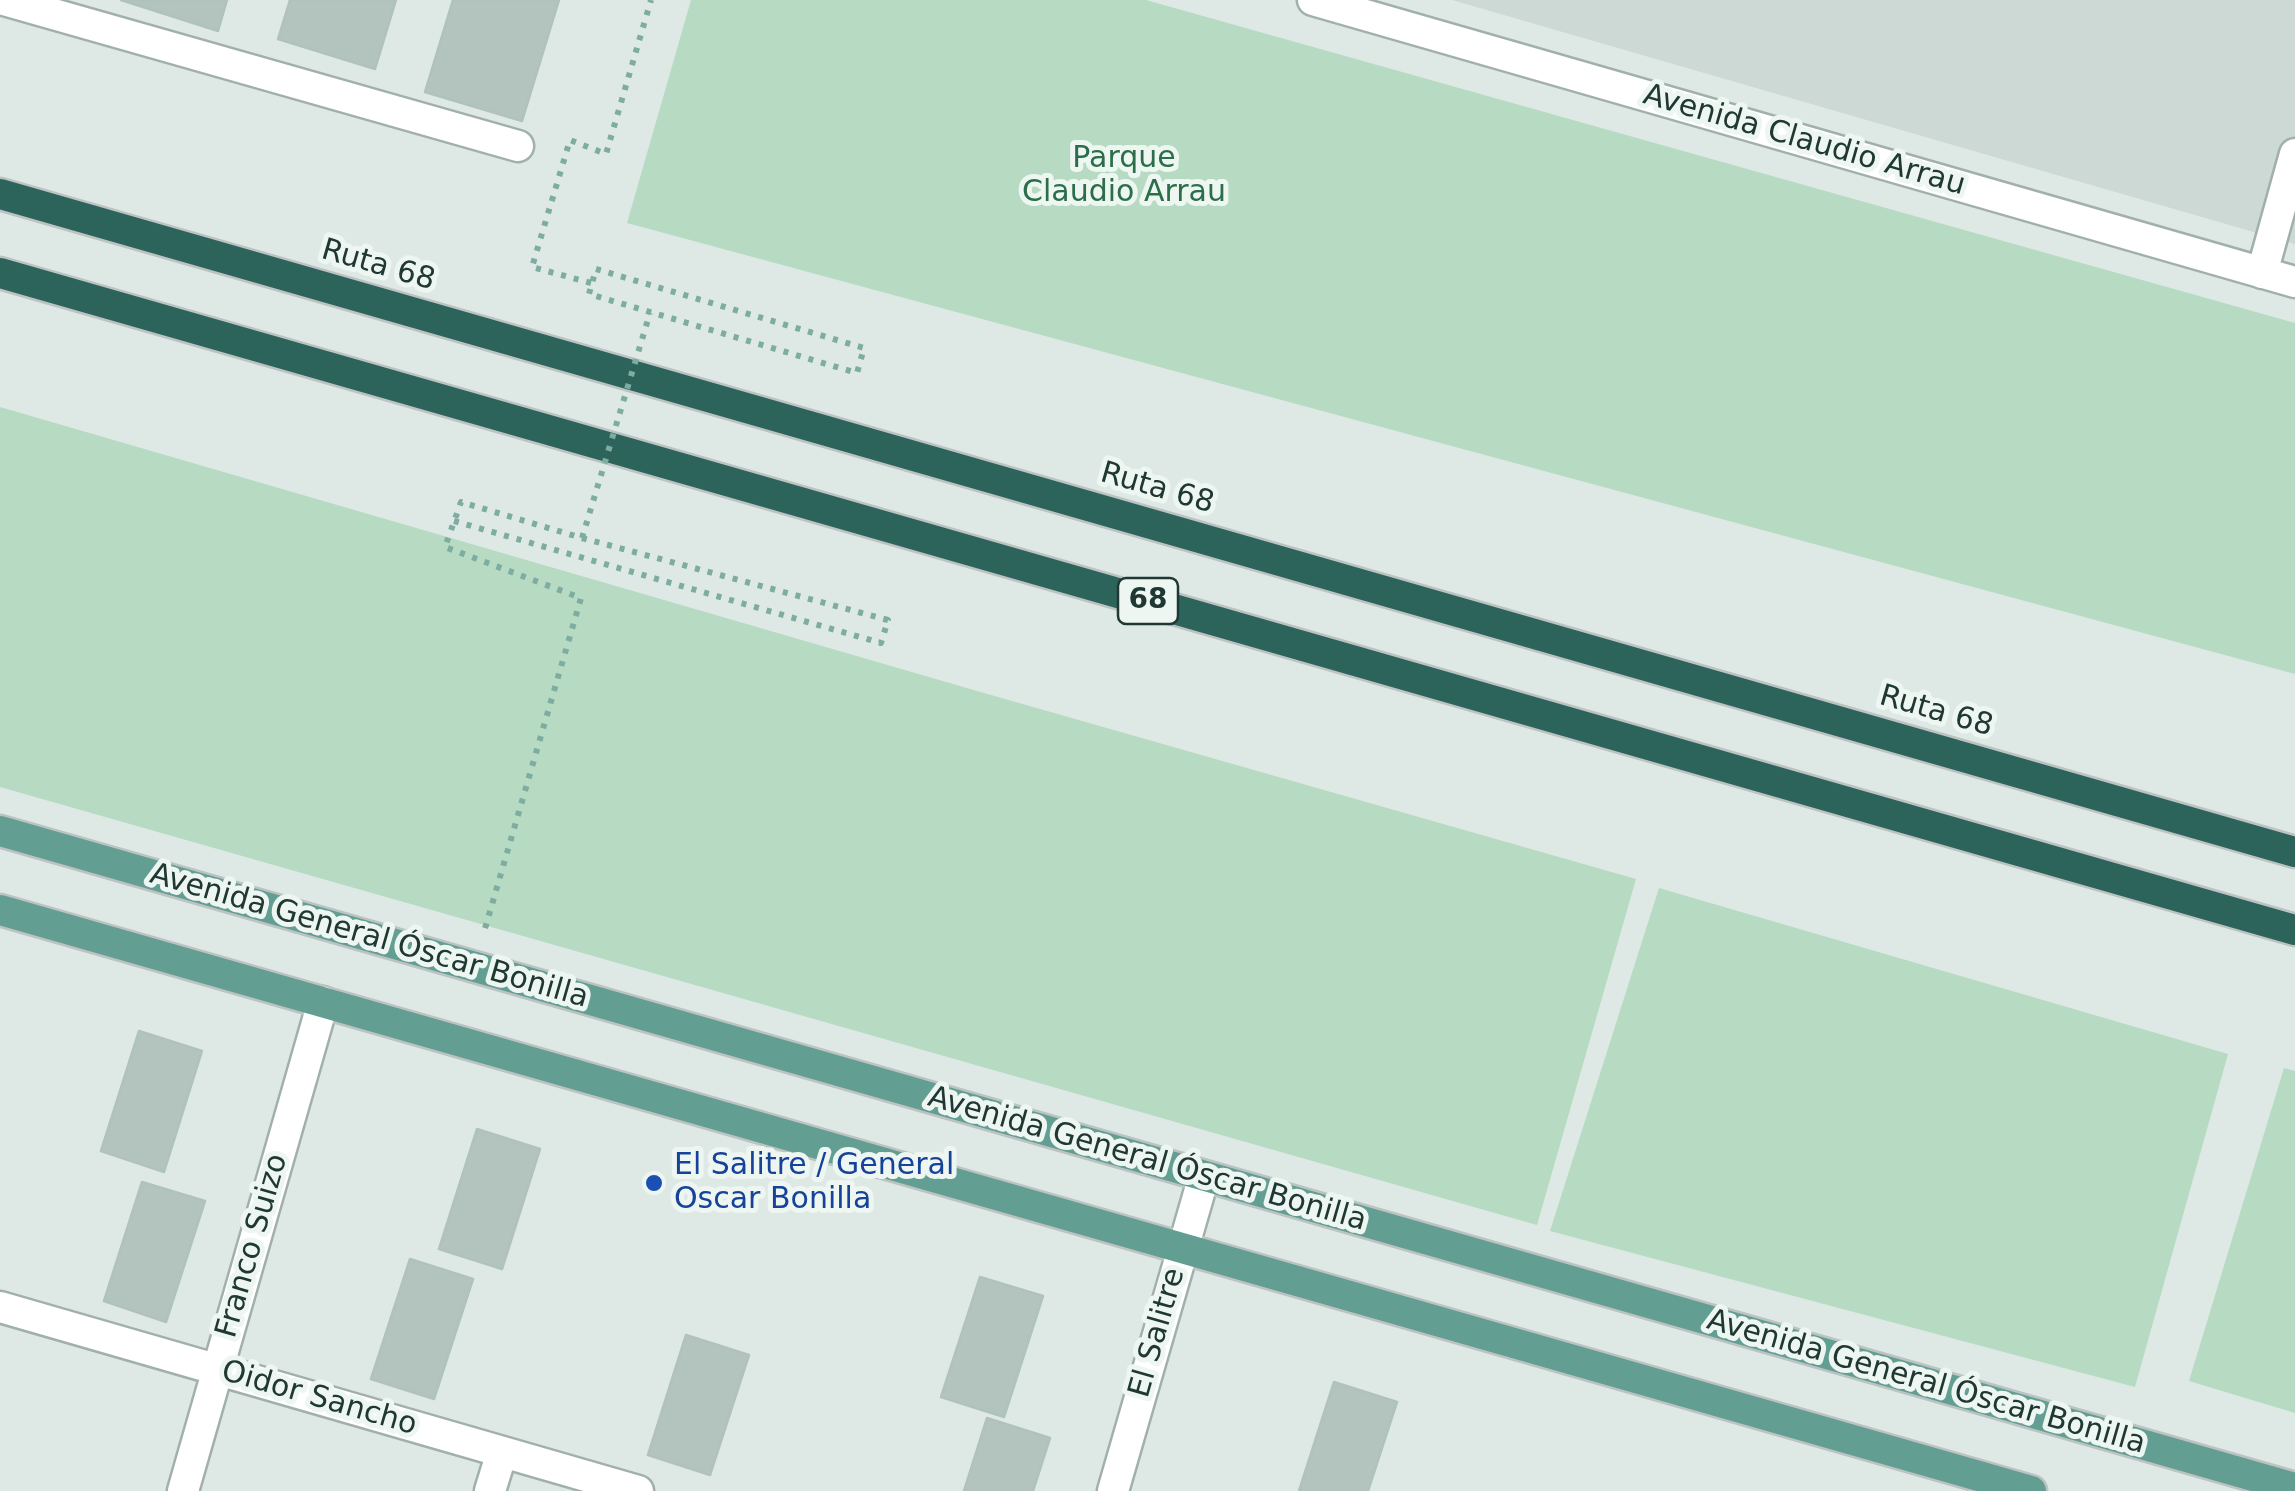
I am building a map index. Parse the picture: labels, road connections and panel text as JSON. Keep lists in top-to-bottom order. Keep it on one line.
{"streets":{"highway":["Ruta 68","68"],"main road":["Avenida General Óscar Bonilla"],"street":["Avenida Claudio Arrau","Franco Suizo","El Salitre","Oidor Sancho"]},"crossings":[["Avenida General Óscar Bonilla","El Salitre"],["Franco Suizo","Oidor Sancho"]],"parks":["Parque Claudio Arrau"],"places":["El Salitre / General Oscar Bonilla"]}
